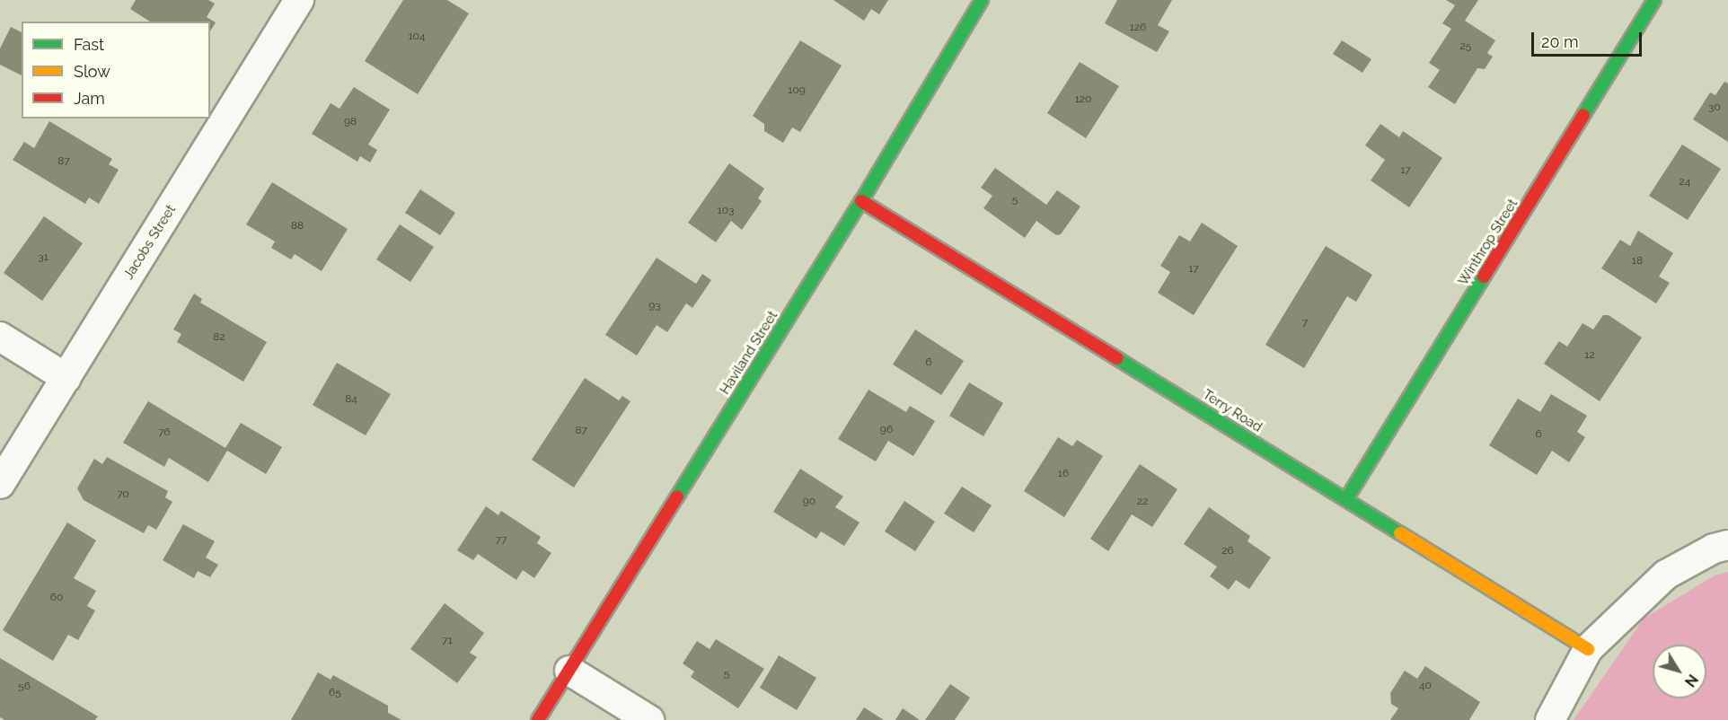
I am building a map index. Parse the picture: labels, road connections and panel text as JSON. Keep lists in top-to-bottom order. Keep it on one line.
{"streets":{"street":["Jacobs Street","Winthrop Street","Haviland Street","Terry Road"]},"crossings":[["Winthrop Street","Terry Road"],["Haviland Street","Terry Road"]],"house_numbers":["126","104","25","109","120","30","98","87","17","24","5","103","88","31","18","17","93","7","82","12","6","84","96","87","76","6","16","70","90","22","77","26","60","71","5","40","56","65"],"legend":["Fast","Slow","Jam"],"scale_bar":"20 m","north":"bottom right"}
